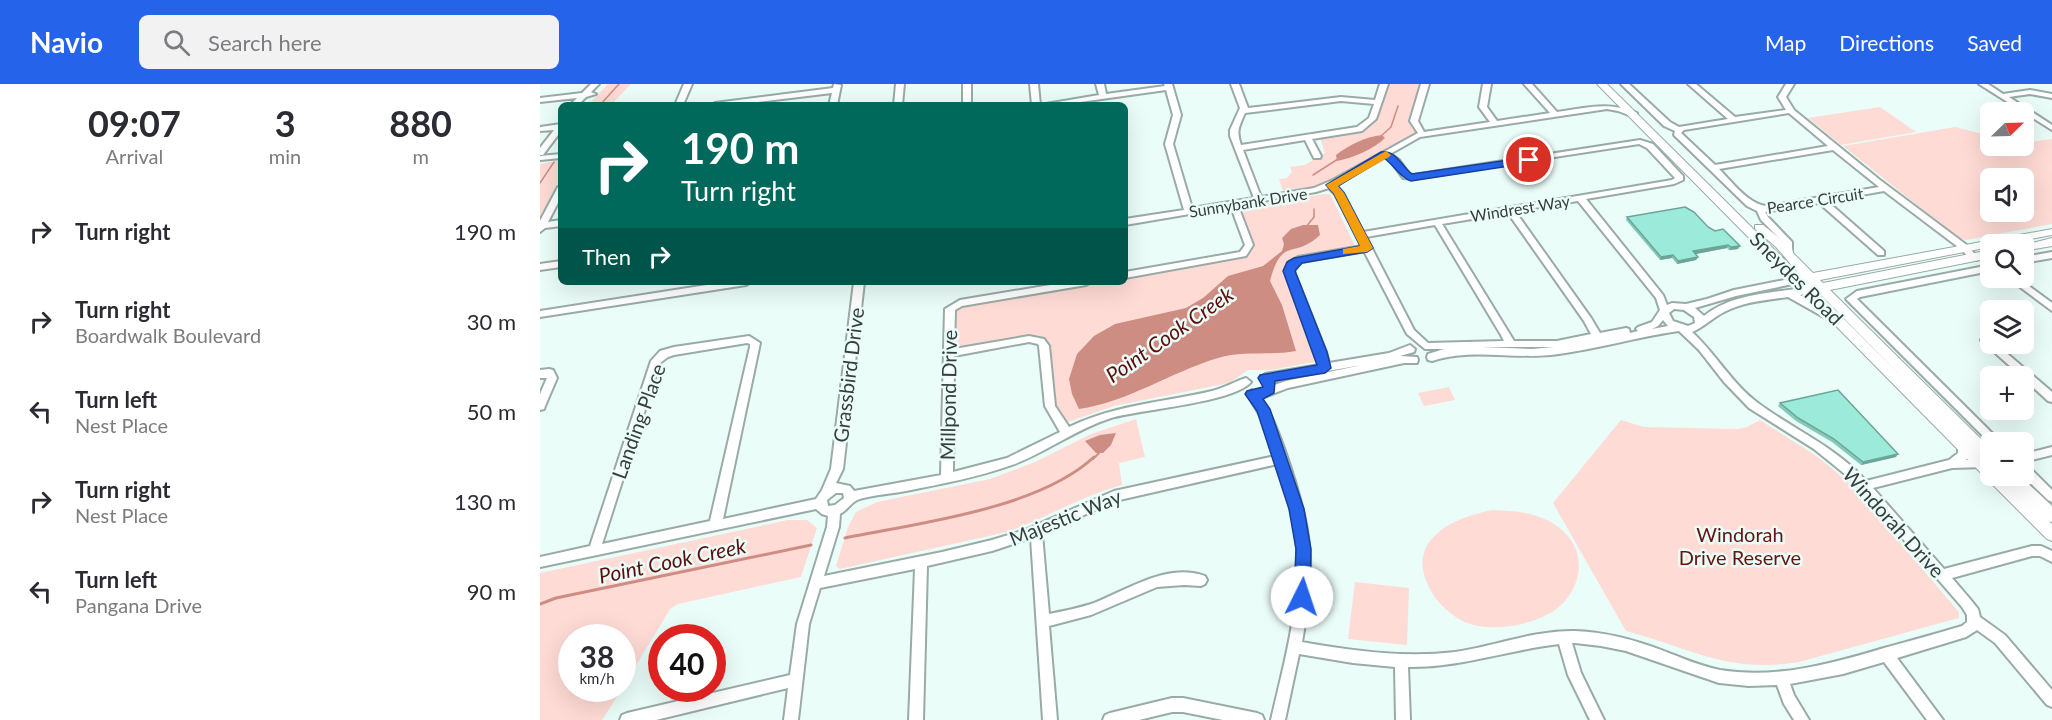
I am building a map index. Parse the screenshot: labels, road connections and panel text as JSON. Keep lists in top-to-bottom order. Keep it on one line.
{"streets":{"main road":["Sneydes Road"],"street":["Pearce Circuit","Sunnybank Drive","Windrest Way","Grassbird Drive","Millpond Drive","Landing Place","Majestic Way","Windorah Drive"]},"crossings":[["Sunnybank Drive","Windrest Way"],["Sunnybank Drive","Sneydes Road"]],"water":["Point Cook Creek"],"parks":["Windorah Drive Reserve"],"north":"top right","page":{"header":"Navio","search":"Search here","nav":["Map","Directions","Saved"],"eta":["09:07","Arrival","3","min","880","m"],"map_buttons":["+","−"],"turn":["190 m","Turn right"],"list":[{"name":"Turn right","value":"190 m"},{"name":"Turn right","note":"Boardwalk Boulevard","value":"30 m"},{"name":"Turn left","note":"Nest Place","value":"50 m"},{"name":"Turn right","note":"Nest Place","value":"130 m"},{"name":"Turn left","note":"Pangana Drive","value":"90 m"}],"then":"Then","speed":"38 km/h","limit":"40"}}
